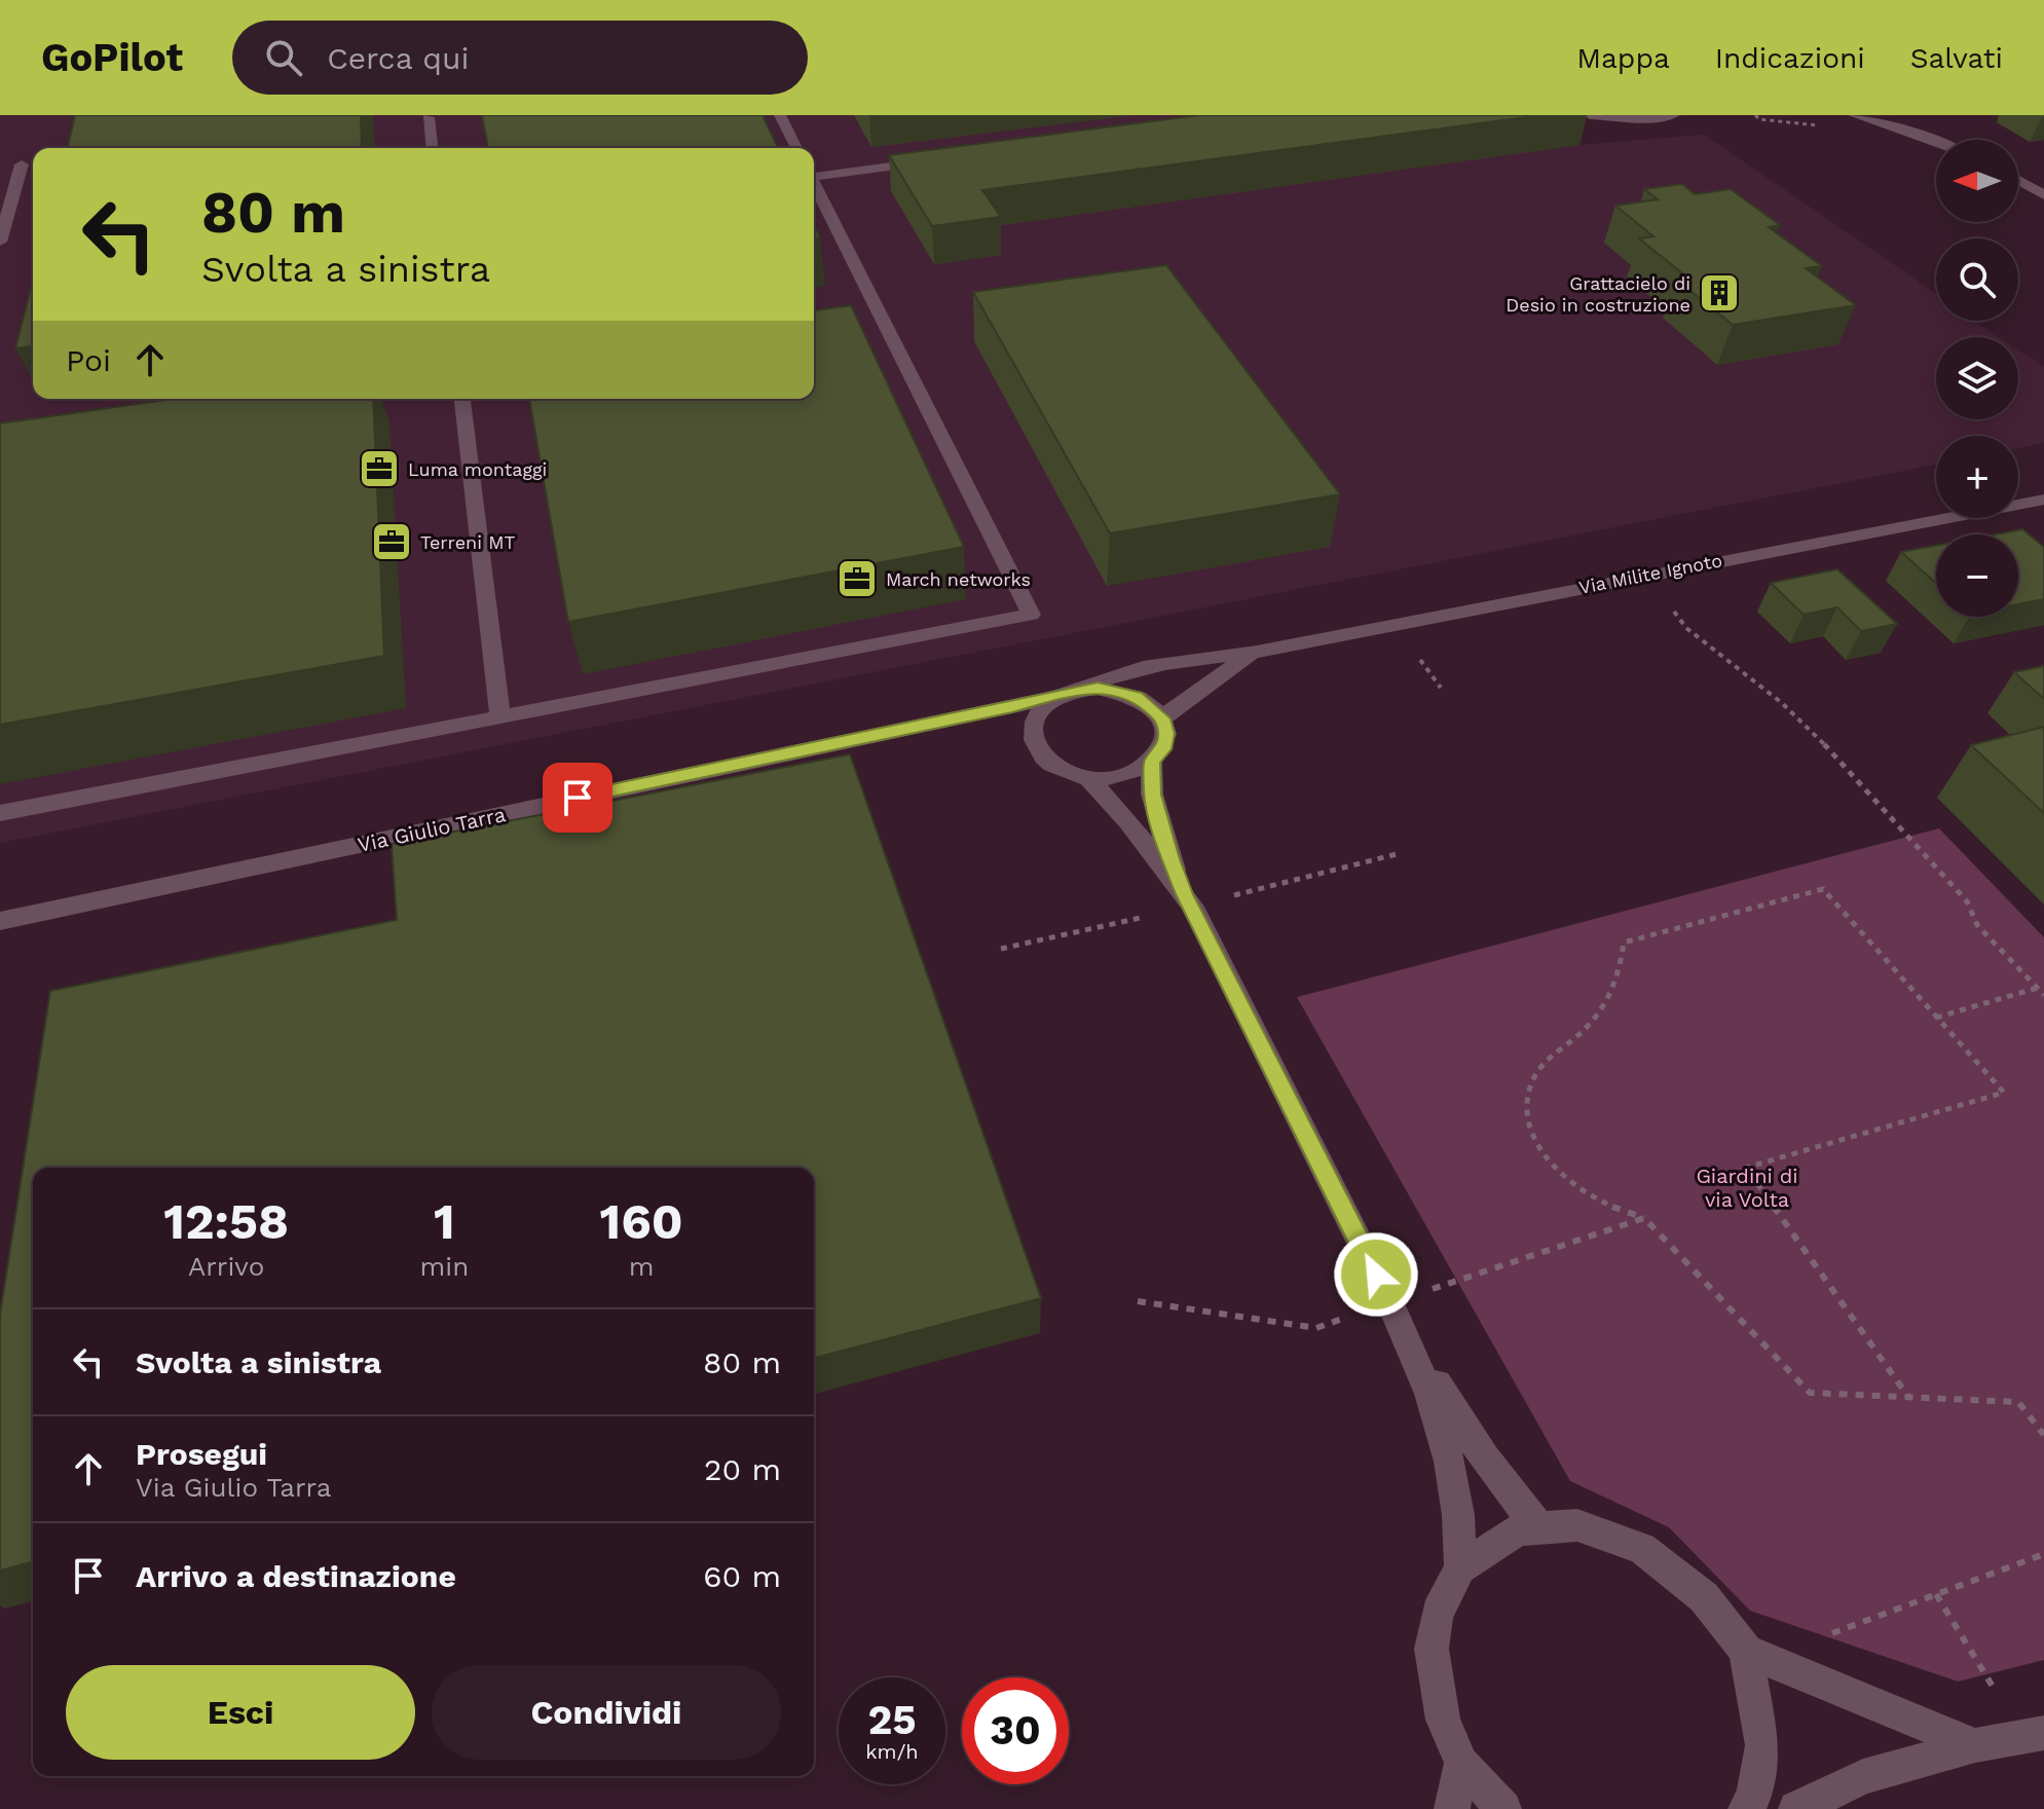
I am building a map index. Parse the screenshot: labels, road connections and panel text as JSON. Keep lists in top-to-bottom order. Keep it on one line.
{"streets":{"street":["Via Milite Ignoto","Via Giulio Tarra"]},"crossings":[["Via Milite Ignoto","Via Giulio Tarra"]],"parks":["Giardini di via Volta"],"places":{"building":["Grattacielo di Desio in costruzione"],"office":["Luma montaggi","Terreni MT","March networks"]},"north":"left","page":{"header":"GoPilot","search":"Cerca qui","nav":["Mappa","Indicazioni","Salvati"],"map_buttons":["+","−"],"turn":["80 m","Svolta a sinistra"],"then":"Poi","eta":["12:58","Arrivo","1","min","160","m"],"list":[{"name":"Svolta a sinistra","value":"80 m"},{"name":"Prosegui","note":"Via Giulio Tarra","value":"20 m"},{"name":"Arrivo a destinazione","value":"60 m"}],"buttons":["Esci","Condividi"],"speed":"25 km/h","limit":"30"}}
